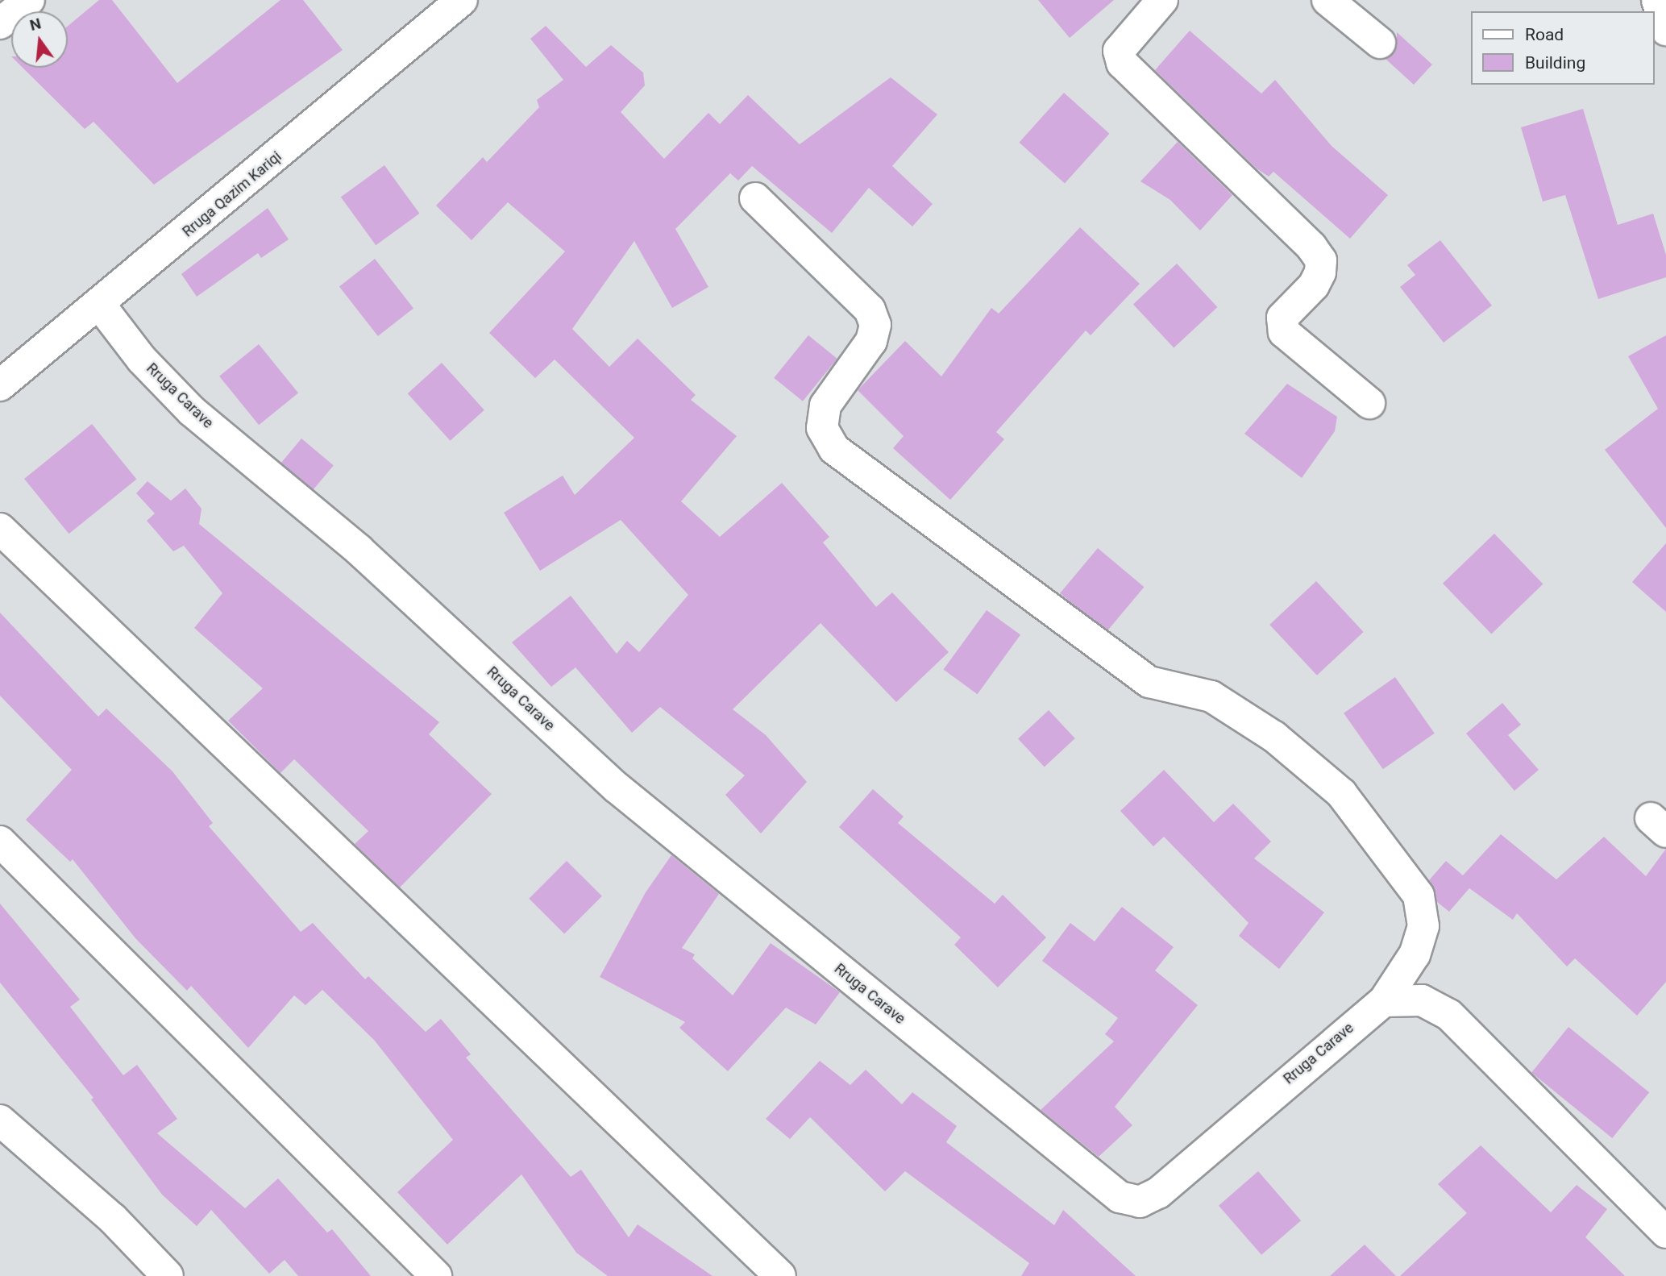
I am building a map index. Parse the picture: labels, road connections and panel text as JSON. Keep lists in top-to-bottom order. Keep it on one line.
{"streets":{"street":["Rruga Qazim Kariqi","Rruga Carave"]},"crossings":[["Rruga Qazim Kariqi","Rruga Carave"]],"legend":["Road","Building"],"north":"top"}
